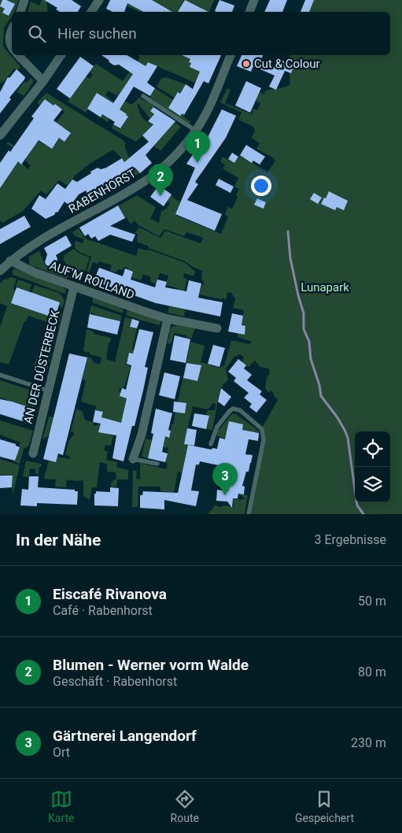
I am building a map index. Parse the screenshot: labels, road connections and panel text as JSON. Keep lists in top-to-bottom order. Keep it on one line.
{"streets":{"street":["RABENHORST","AUF'M ROLLAND","AN DER DÜSTERBECK"]},"crossings":[["RABENHORST","AUF'M ROLLAND"],["AUF'M ROLLAND","AN DER DÜSTERBECK"]],"parks":["Lunapark"],"places":["Cut & Colour"],"page":{"search":"Hier suchen","pins":["1","2","3"],"heading":["In der Nähe","3 Ergebnisse"],"list":[{"mark":"1","name":"Eiscafé Rivanova","note":"Café · Rabenhorst","value":"50 m"},{"mark":"2","name":"Blumen - Werner vorm Walde","note":"Geschäft · Rabenhorst","value":"80 m"},{"mark":"3","name":"Gärtnerei Langendorf","note":"Ort","value":"230 m"}],"nav":["Karte","Route","Gespeichert"]}}
